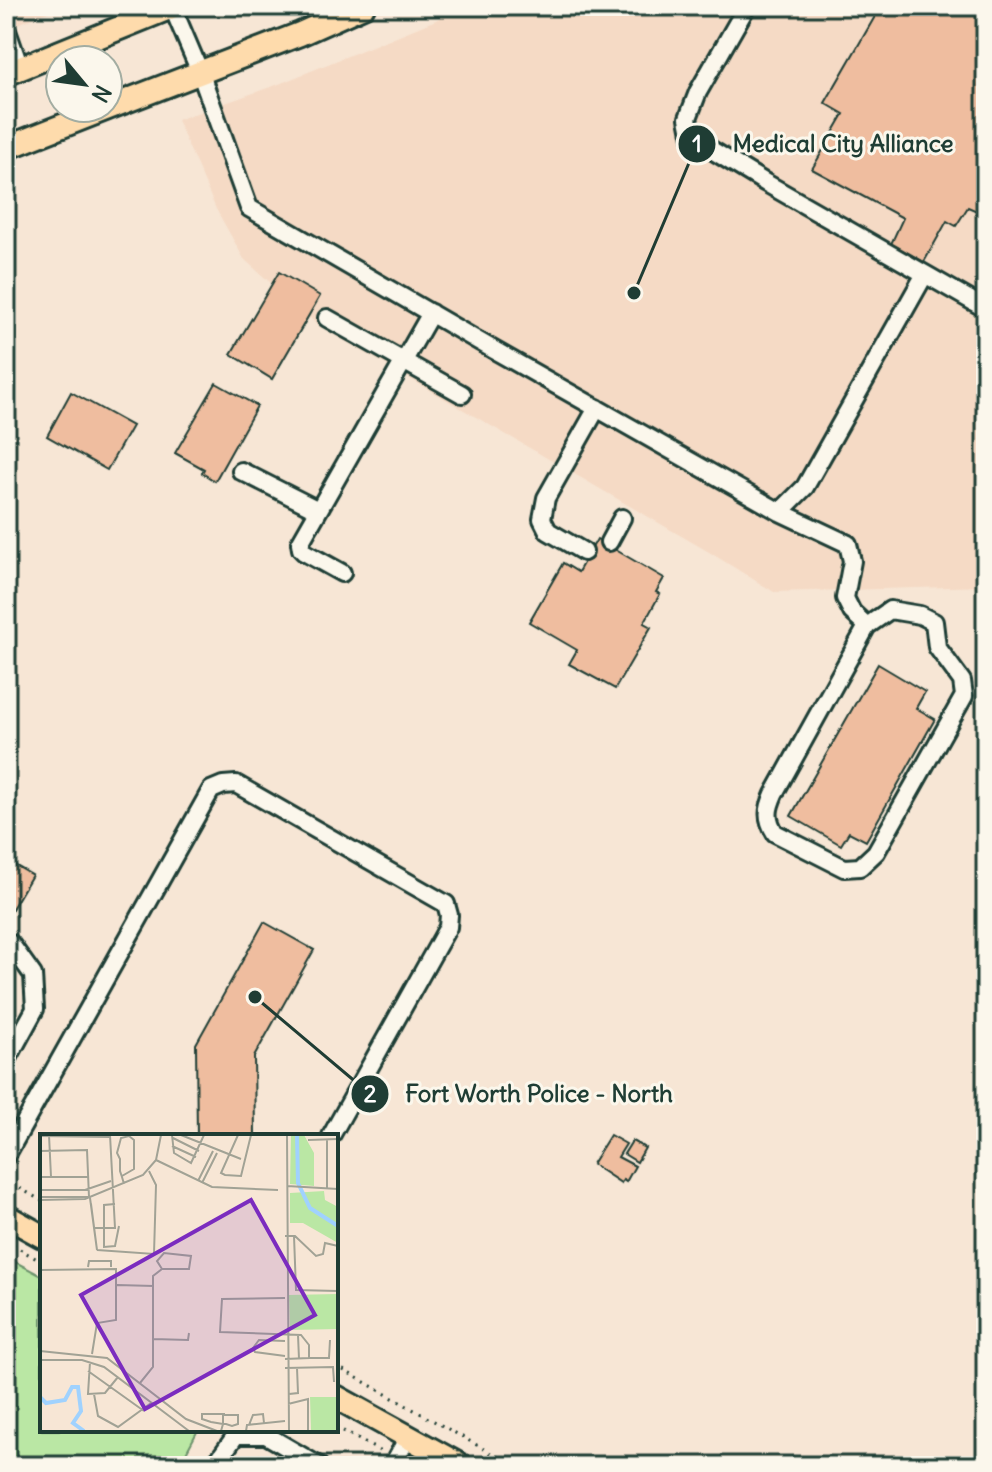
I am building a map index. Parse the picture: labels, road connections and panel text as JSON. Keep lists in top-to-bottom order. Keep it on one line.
{"places":["Medical City Alliance","Fort Worth Police - North"],"north":"bottom right"}
